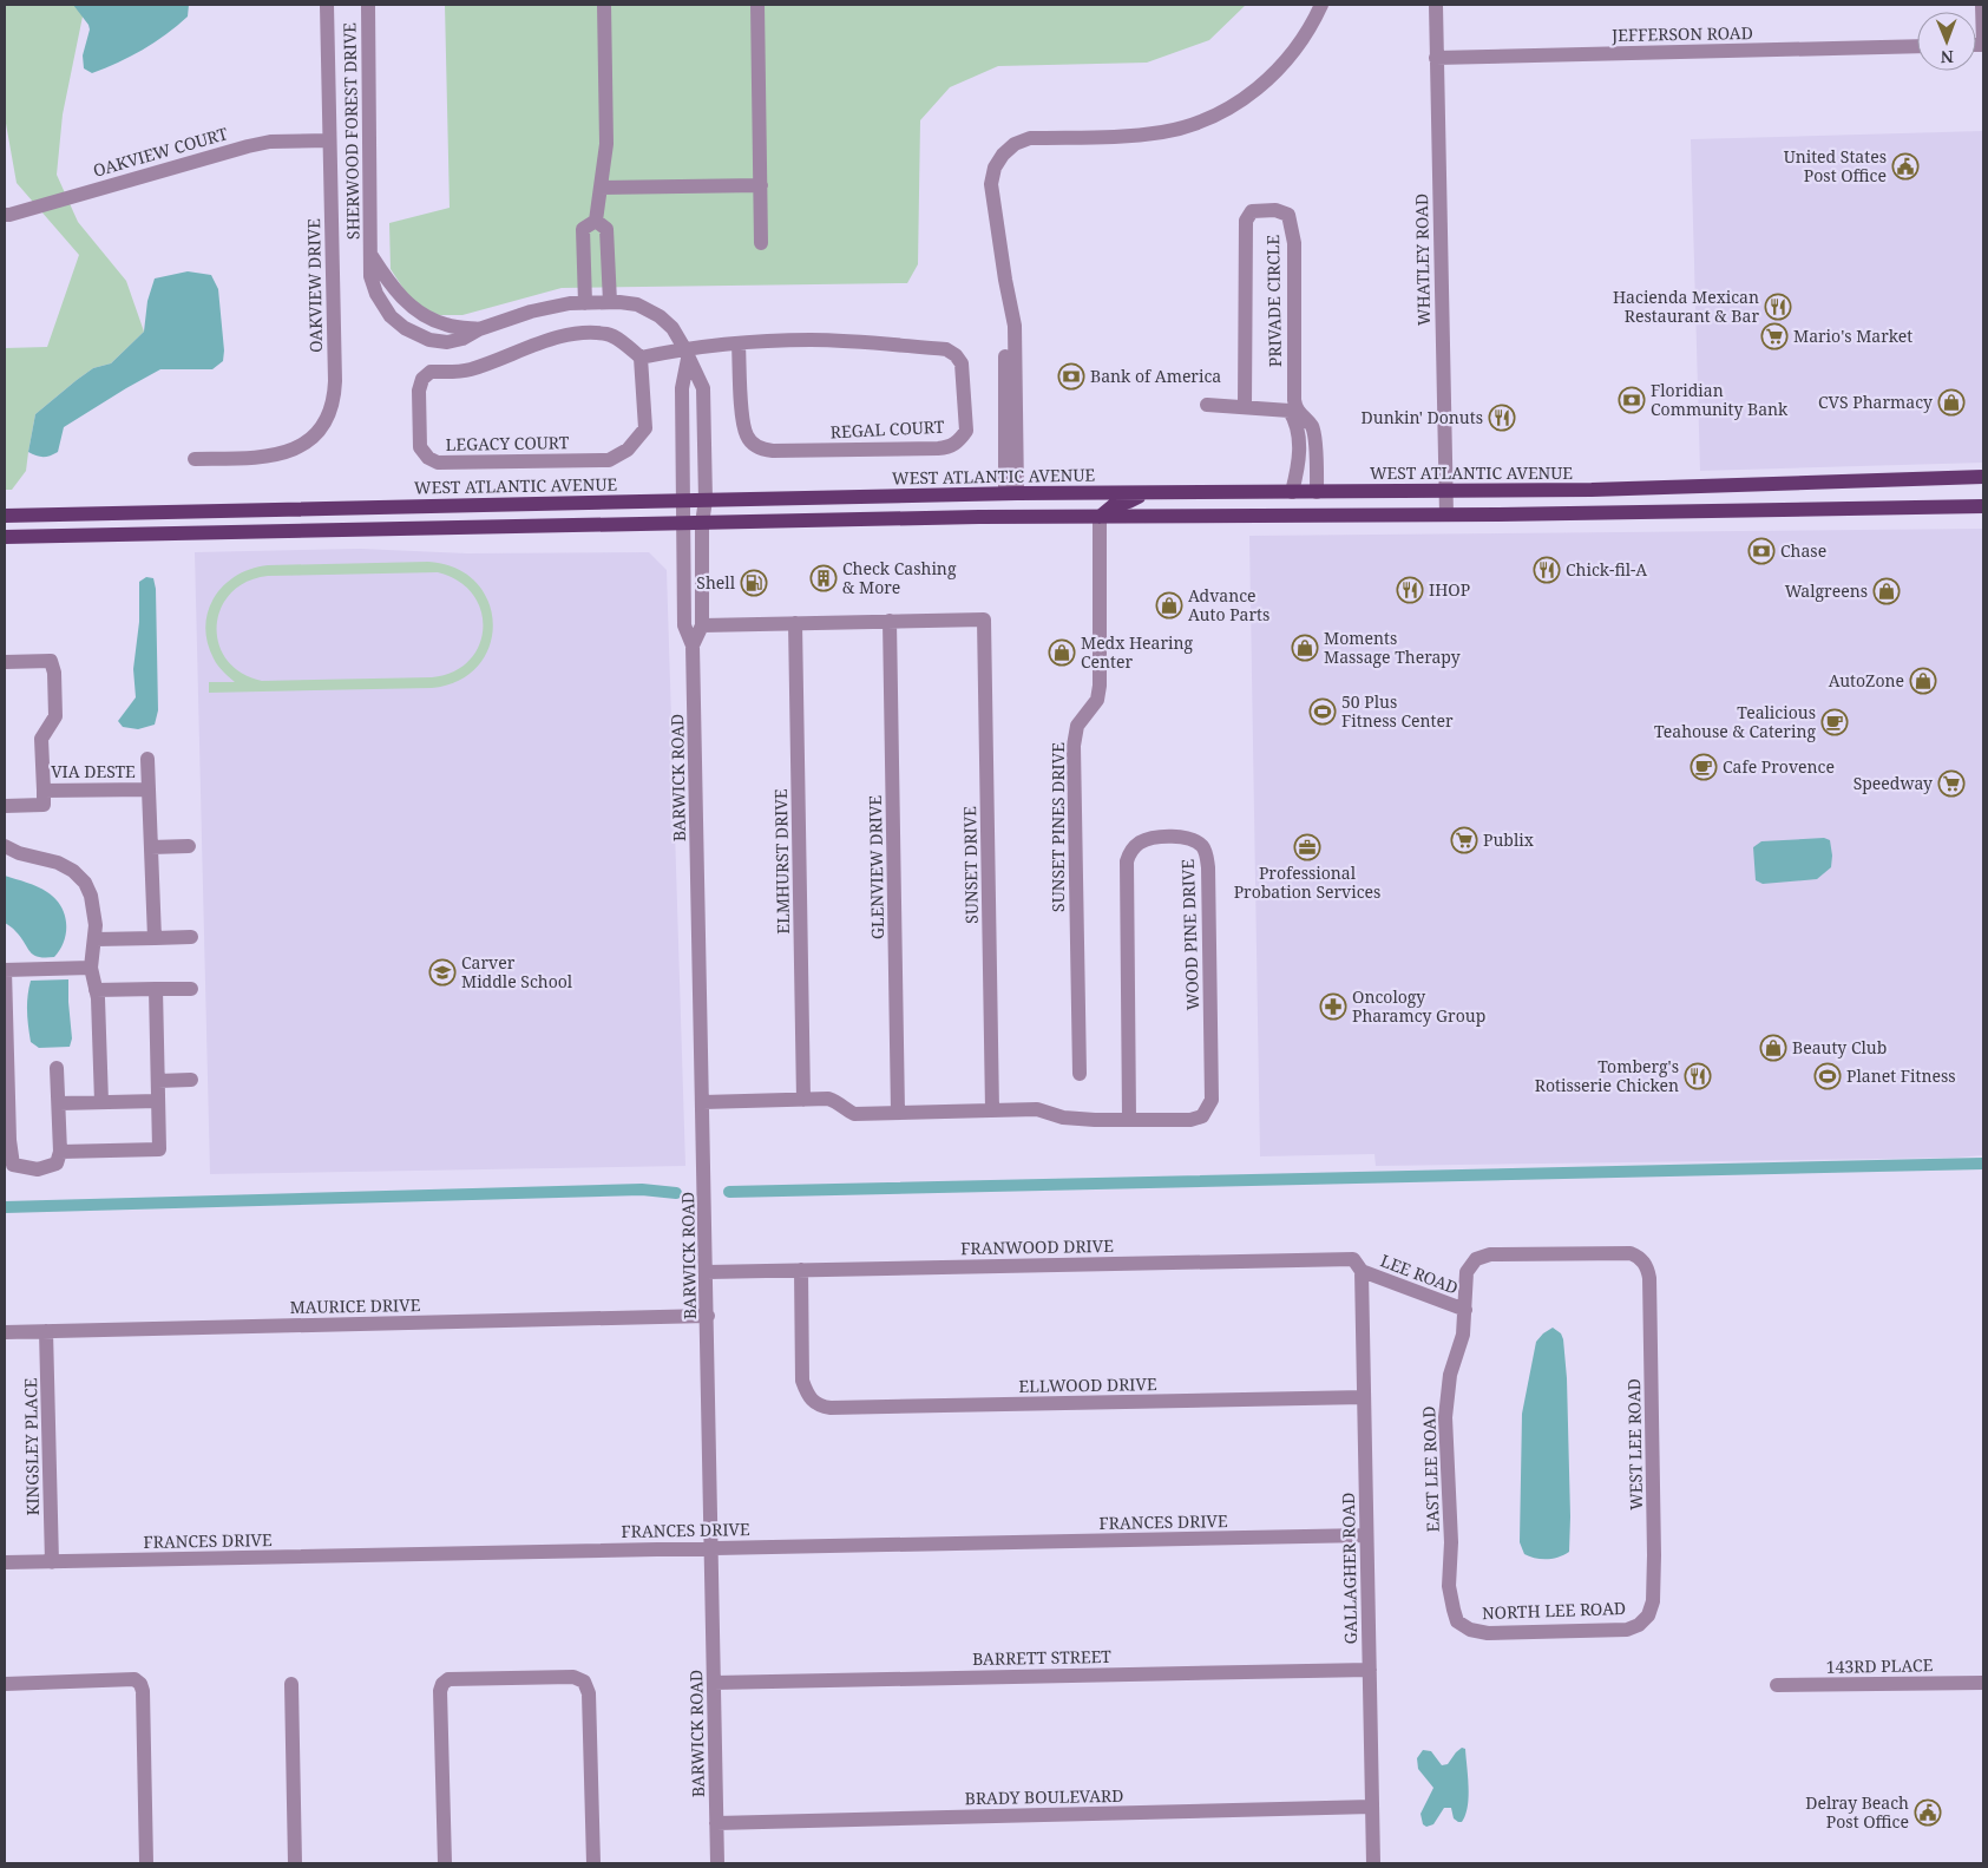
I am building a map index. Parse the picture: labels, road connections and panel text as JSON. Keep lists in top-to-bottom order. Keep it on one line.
{"streets":{"main road":["WEST ATLANTIC AVENUE"],"street":["JEFFERSON ROAD","SHERWOOD FOREST DRIVE","OAKVIEW COURT","WHATLEY ROAD","OAKVIEW DRIVE","PRIVADE CIRCLE","REGAL COURT","LEGACY COURT","VIA DESTE","BARWICK ROAD","SUNSET PINES DRIVE","ELMHURST DRIVE","SUNSET DRIVE","GLENVIEW DRIVE","WOOD PINE DRIVE","FRANWOOD DRIVE","LEE ROAD","MAURICE DRIVE","ELLWOOD DRIVE","WEST LEE ROAD","KINGSLEY PLACE","EAST LEE ROAD","FRANCES DRIVE","GALLAGHER ROAD","NORTH LEE ROAD","BARRETT STREET","143RD PLACE","BRADY BOULEVARD"]},"crossings":[["JEFFERSON ROAD","WHATLEY ROAD"],["SHERWOOD FOREST DRIVE","REGAL COURT"],["SHERWOOD FOREST DRIVE","WEST ATLANTIC AVENUE"],["SHERWOOD FOREST DRIVE","BARWICK ROAD"],["OAKVIEW COURT","OAKVIEW DRIVE"],["WHATLEY ROAD","WEST ATLANTIC AVENUE"],["PRIVADE CIRCLE","WEST ATLANTIC AVENUE"],["WEST ATLANTIC AVENUE","BARWICK ROAD"],["BARWICK ROAD","WOOD PINE DRIVE"],["BARWICK ROAD","FRANWOOD DRIVE"],["BARWICK ROAD","MAURICE DRIVE"],["BARWICK ROAD","FRANCES DRIVE"],["BARWICK ROAD","BARRETT STREET"],["BARWICK ROAD","BRADY BOULEVARD"],["ELMHURST DRIVE","WOOD PINE DRIVE"],["SUNSET DRIVE","GLENVIEW DRIVE"],["SUNSET DRIVE","WOOD PINE DRIVE"],["GLENVIEW DRIVE","WOOD PINE DRIVE"],["FRANWOOD DRIVE","LEE ROAD"],["FRANWOOD DRIVE","ELLWOOD DRIVE"],["FRANWOOD DRIVE","GALLAGHER ROAD"],["LEE ROAD","EAST LEE ROAD"],["LEE ROAD","GALLAGHER ROAD"],["MAURICE DRIVE","KINGSLEY PLACE"],["ELLWOOD DRIVE","GALLAGHER ROAD"],["WEST LEE ROAD","EAST LEE ROAD"],["WEST LEE ROAD","NORTH LEE ROAD"],["KINGSLEY PLACE","FRANCES DRIVE"],["EAST LEE ROAD","NORTH LEE ROAD"],["FRANCES DRIVE","GALLAGHER ROAD"],["GALLAGHER ROAD","BARRETT STREET"],["GALLAGHER ROAD","BRADY BOULEVARD"]],"places":{"public building":["United States Post Office","Delray Beach Post Office"],"restaurant":["Hacienda Mexican Restaurant & Bar","Dunkin' Donuts","Chick-fil-A","IHOP","Tomberg's Rotisserie Chicken"],"supermarket":["Mario's Market","Speedway","Publix"],"bank":["Bank of America","Floridian Community Bank","Chase"],"shop":["CVS Pharmacy","Walgreens","Advance Auto Parts","Moments Massage Therapy","Medx Hearing Center","AutoZone","Beauty Club"],"building":["Check Cashing & More"],"fuel station":["Shell"],"sports":["50 Plus Fitness Center","Planet Fitness"],"cafe":["Tealicious Teahouse & Catering","Cafe Provence"],"office":["Professional Probation Services"],"school or university":["Carver Middle School"],"pharmacy":["Oncology Pharamcy Group"]},"north":"bottom"}
